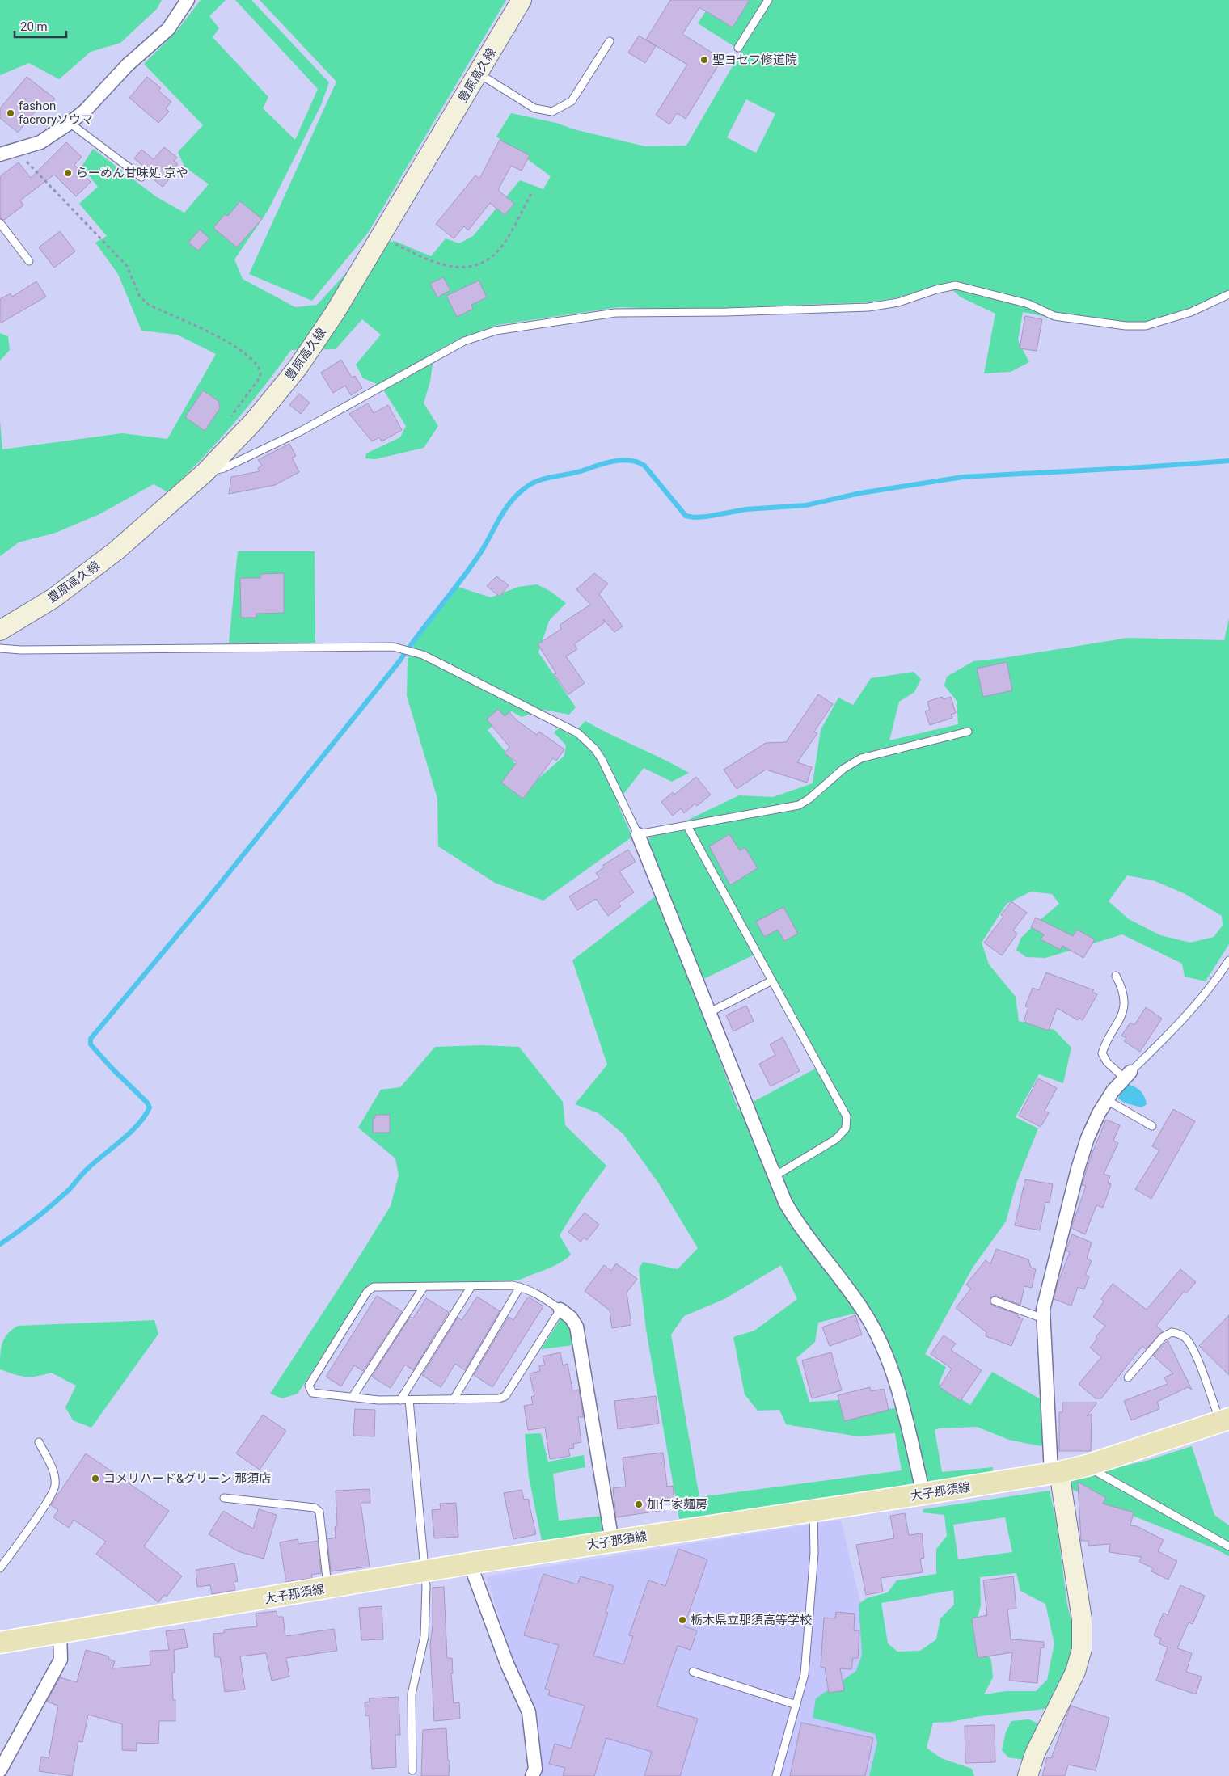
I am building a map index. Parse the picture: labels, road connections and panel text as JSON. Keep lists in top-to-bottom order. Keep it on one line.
{"streets":{"main road":["豊原高久線","大子那須線"]},"places":["聖ヨセフ修道院","fashon facroryソウマ","らーめん甘味処 京や","コメリハード&グリーン 那須店","加仁家麺房","栃木県立那須高等学校"],"scale_bar":"20 m"}
